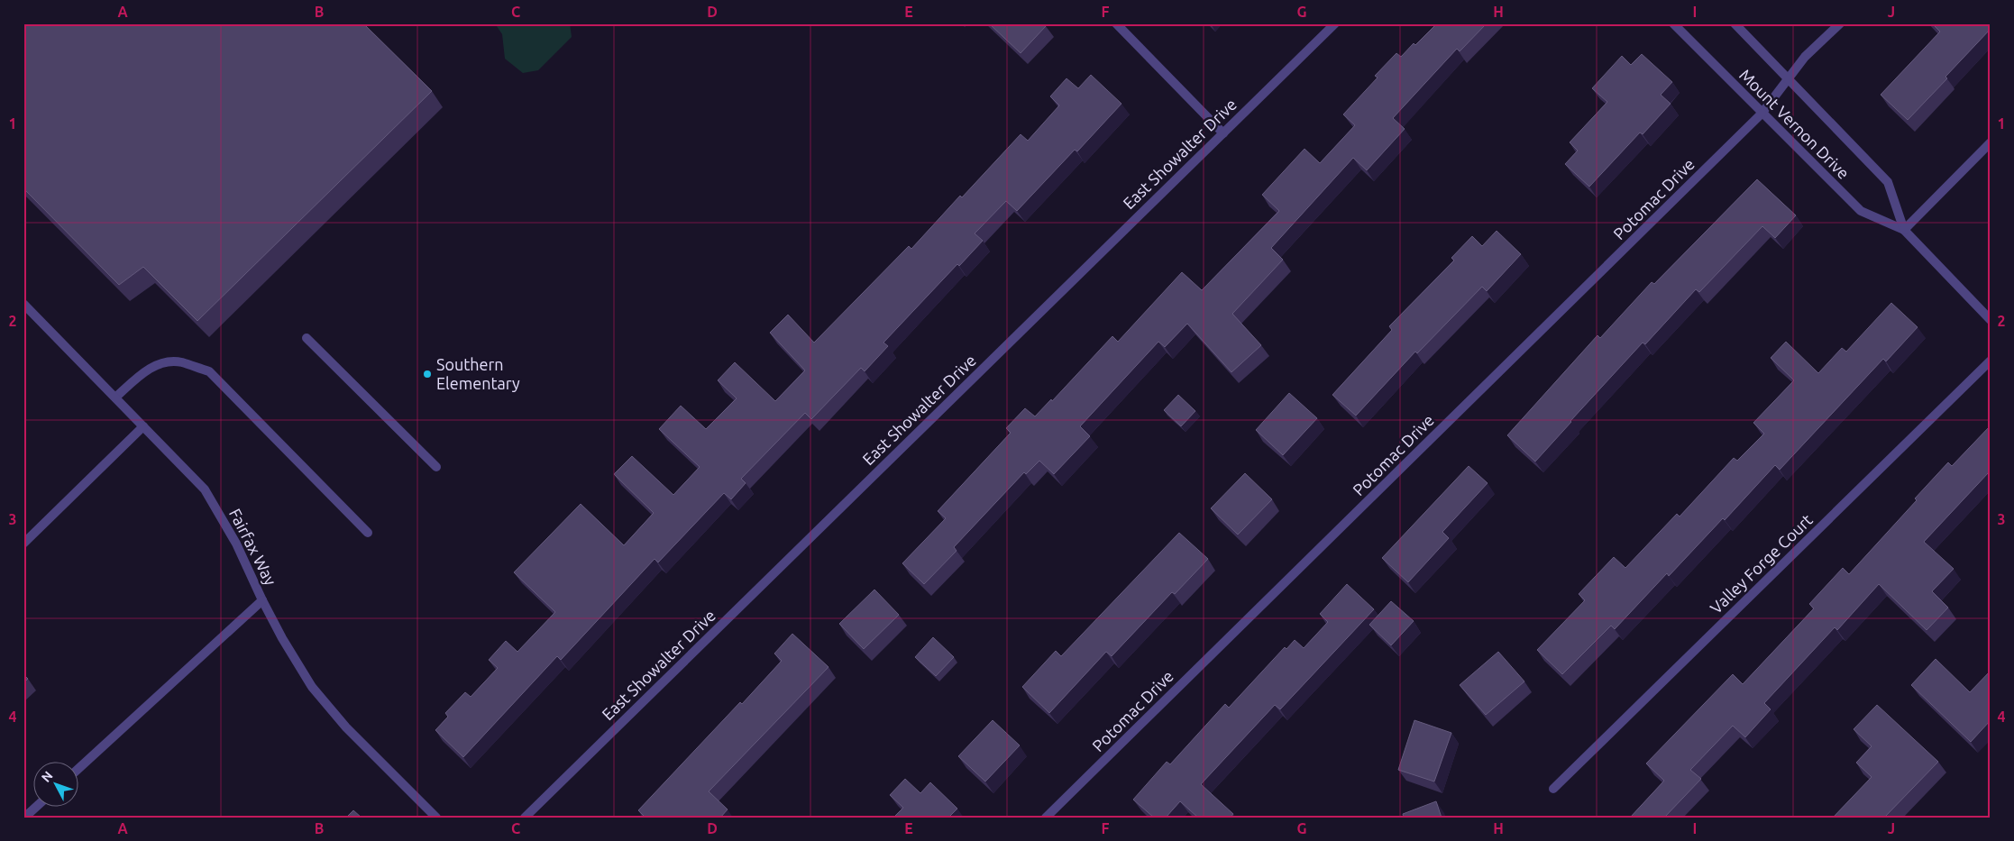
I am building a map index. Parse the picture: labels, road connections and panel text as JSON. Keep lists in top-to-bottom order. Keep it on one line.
{"streets":{"street":["Mount Vernon Drive","East Showalter Drive","Potomac Drive","Fairfax Way","Valley Forge Court"]},"crossings":[["Mount Vernon Drive","Potomac Drive"]],"places":["Southern Elementary"],"north":"top left","grid":{"columns":["A","B","C","D","E","F","G","H","I","J"],"rows":["1","2","3","4"]}}
